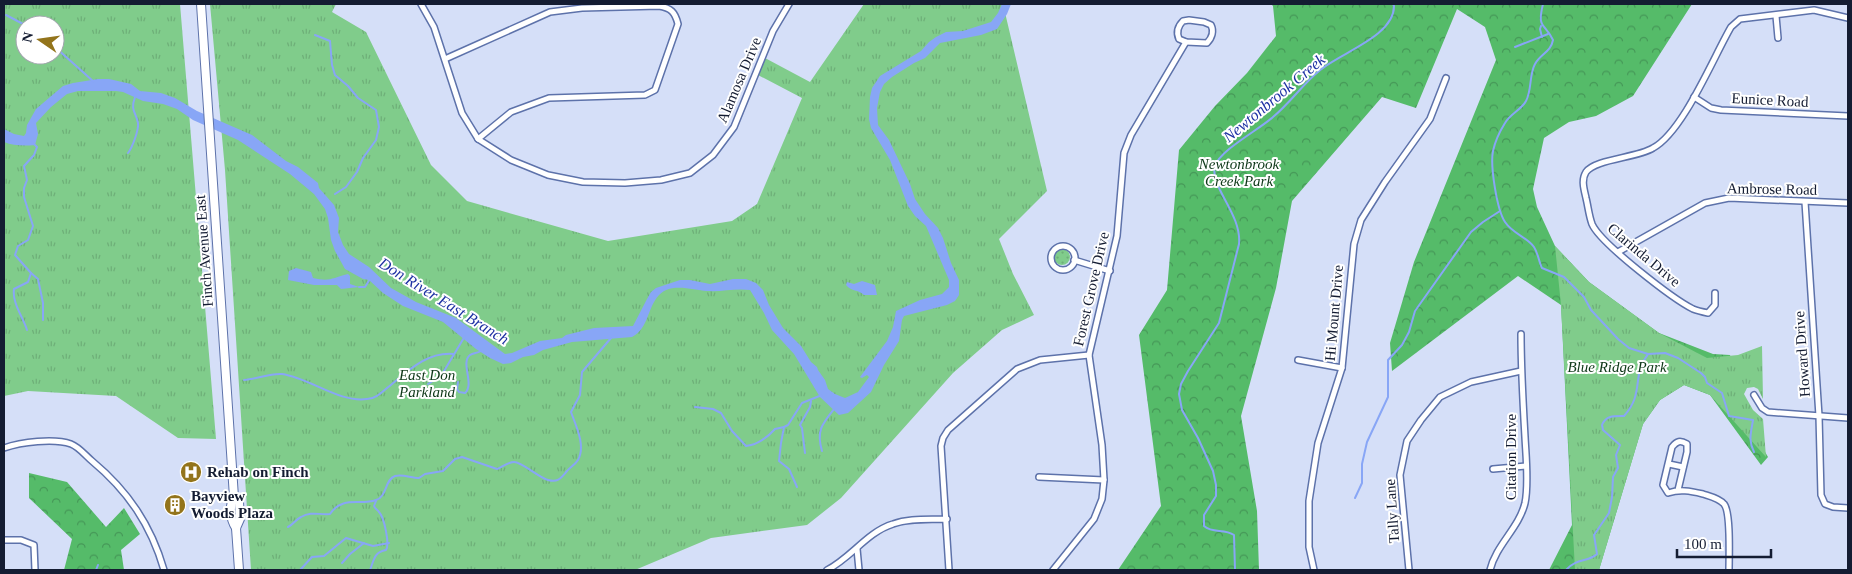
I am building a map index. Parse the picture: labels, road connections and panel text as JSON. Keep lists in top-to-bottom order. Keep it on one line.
{"streets":{"main road":["Finch Avenue East"],"street":["Alamosa Drive","Eunice Road","Ambrose Road","Clarinda Drive","Forest Grove Drive","Hi Mount Drive","Howard Drive","Citation Drive","Tally Lane"]},"crossings":[["Eunice Road","Clarinda Drive"],["Ambrose Road","Clarinda Drive"],["Ambrose Road","Howard Drive"],["Citation Drive","Tally Lane"]],"water":["Newtonbrook Creek","Don River East Branch"],"parks":["Newtonbrook Creek Park","Blue Ridge Park","East Don Parkland"],"places":{"hospital":["Rehab on Finch"],"building":["Bayview Woods Plaza"]},"scale_bar":"100 m","north":"left"}
